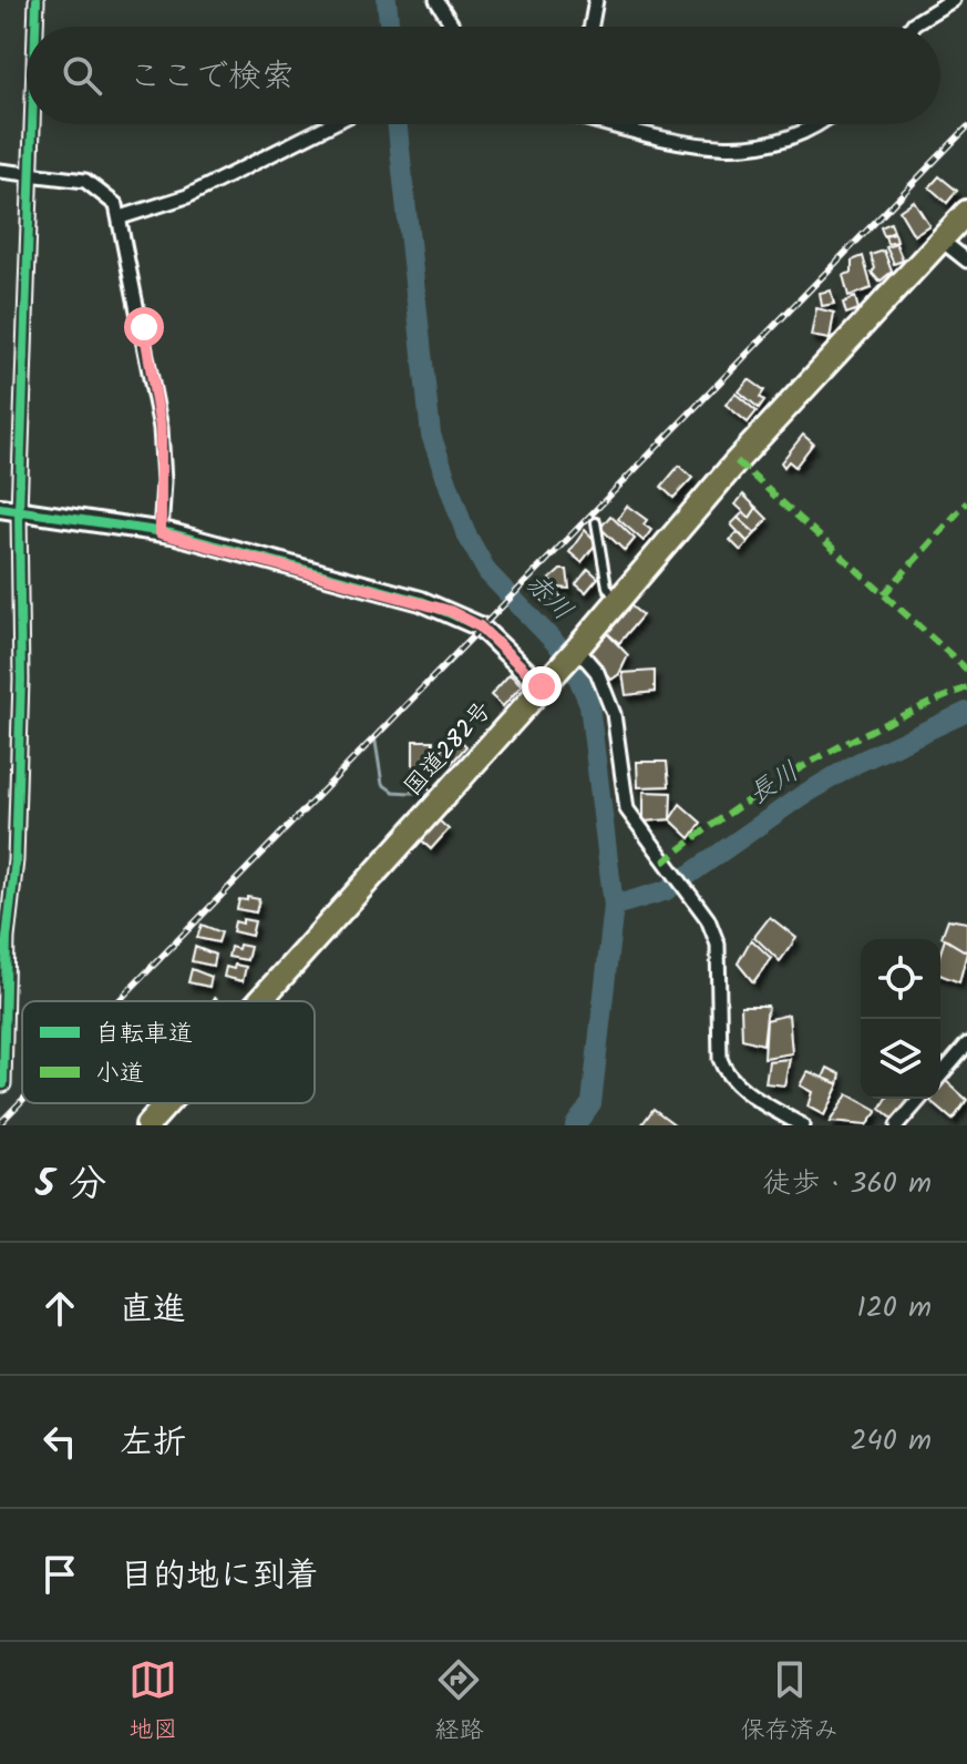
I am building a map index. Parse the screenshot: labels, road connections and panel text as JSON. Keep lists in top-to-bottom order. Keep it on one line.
{"streets":{"highway":["国道282号"]},"water":["赤川","長川"],"legend":["自転車道","小道"],"page":{"search":"ここで検索","heading":["5 分","徒歩 · 360 m"],"list":[["直進","120 m"],["左折","240 m"],"目的地に到着"],"nav":["地図","経路","保存済み"]}}
